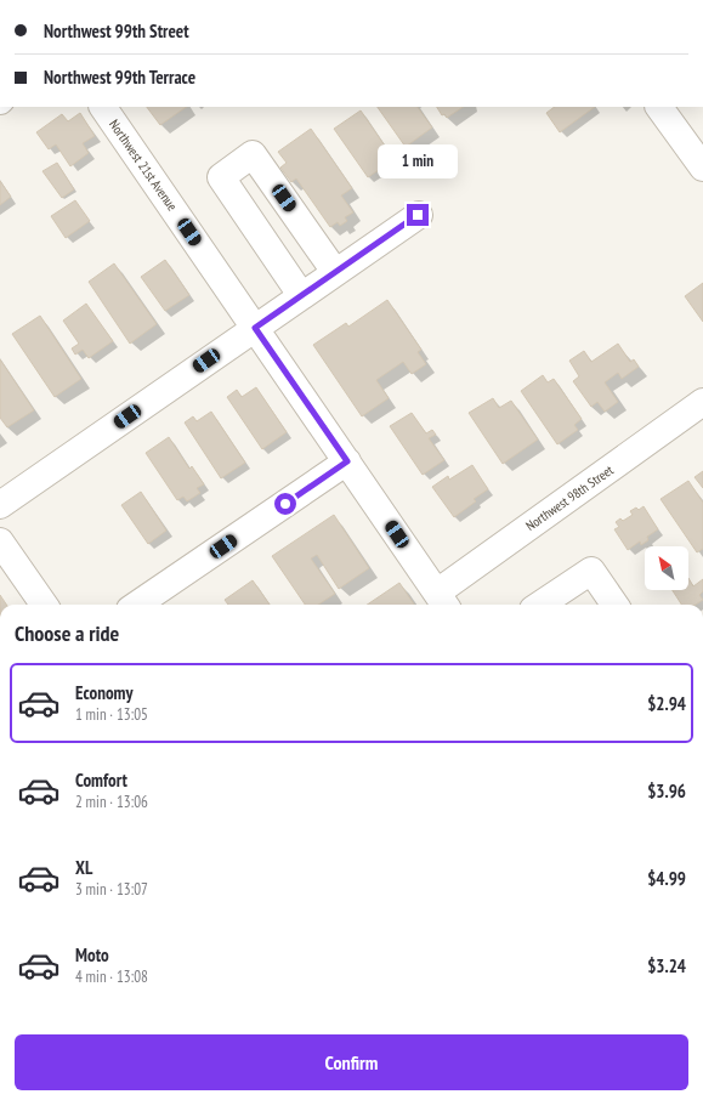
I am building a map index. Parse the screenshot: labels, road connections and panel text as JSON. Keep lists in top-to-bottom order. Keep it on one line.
{"streets":{"street":["Northwest 21st Avenue","Northwest 98th Street"]},"crossings":[["Northwest 21st Avenue","Northwest 98th Street"]],"north":"top left","page":{"banner":["Northwest 99th Street","Northwest 99th Terrace"],"bubble":"1 min","heading":"Choose a ride","list":[{"name":"Economy","note":"1 min · 13:05","value":"$2.94"},{"name":"Comfort","note":"2 min · 13:06","value":"$3.96"},{"name":"XL","note":"3 min · 13:07","value":"$4.99"},{"name":"Moto","note":"4 min · 13:08","value":"$3.24"}],"buttons":"Confirm"}}
